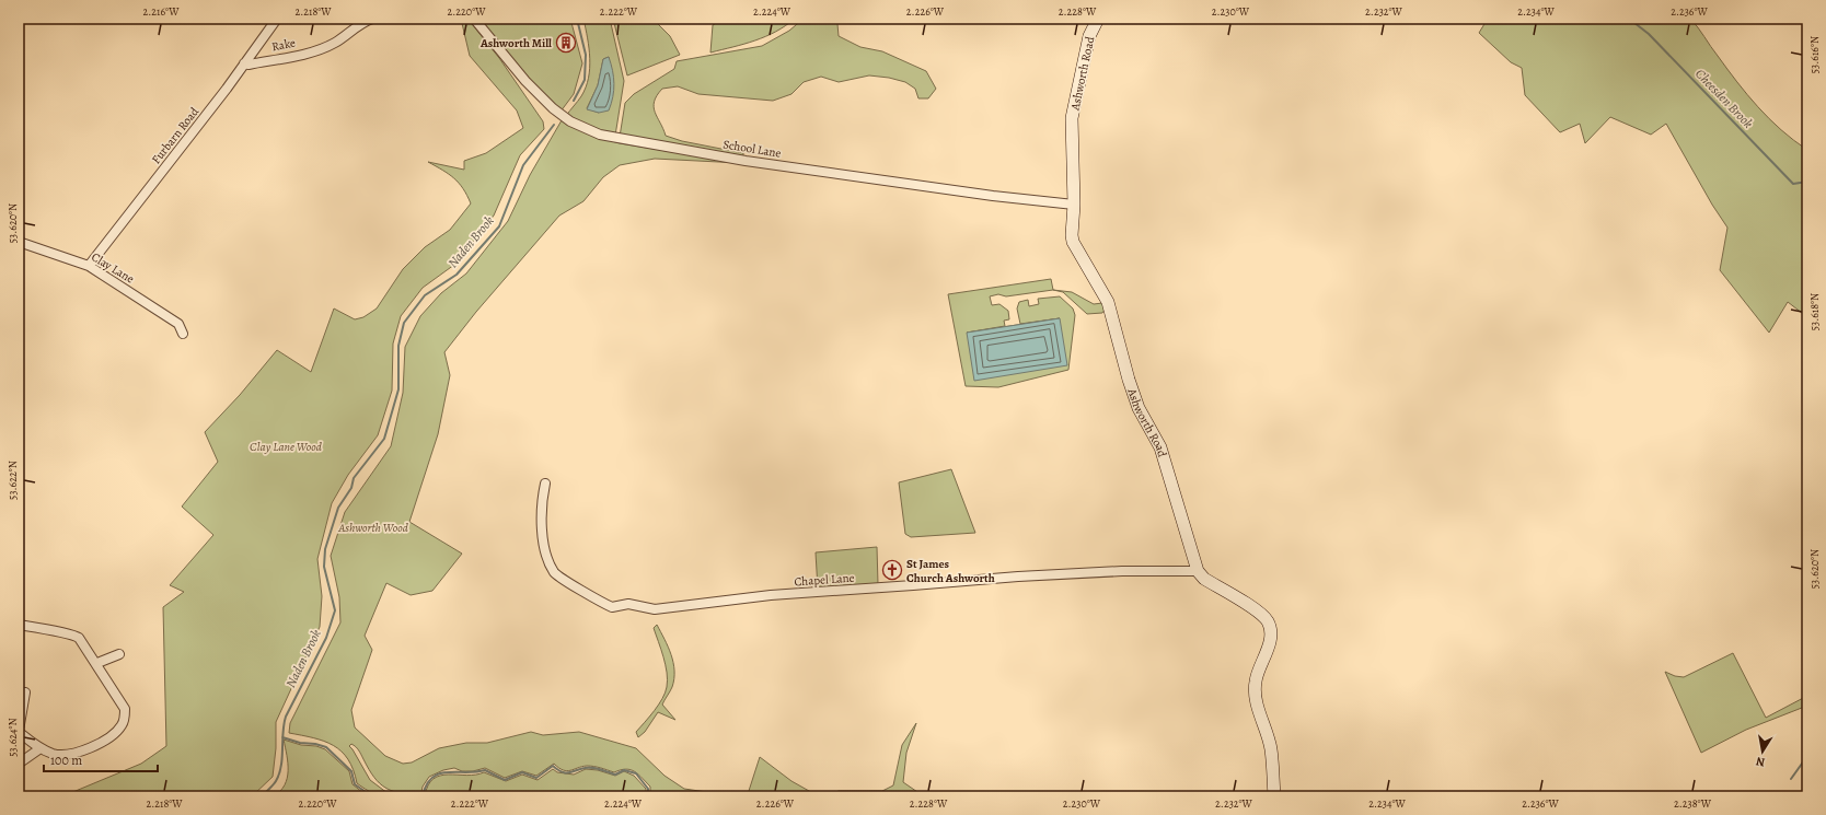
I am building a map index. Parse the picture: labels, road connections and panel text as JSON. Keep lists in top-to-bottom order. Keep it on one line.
{"streets":{"street":["Rake","Ashworth Road","Furbarn Road","School Lane","Clay Lane","Chapel Lane"]},"crossings":[["Rake","Furbarn Road"],["Ashworth Road","School Lane"],["Ashworth Road","Chapel Lane"],["Furbarn Road","Clay Lane"]],"water":["Cheesden Brook","Naden Brook"],"parks":["Clay Lane Wood","Ashworth Wood"],"places":{"building":["Ashworth Mill"],"church":["St James Church Ashworth"]},"scale_bar":"100 m","north":"bottom","coordinates":["2.216°W","2.218°W","2.220°W","2.222°W","2.224°W","2.226°W","2.228°W","2.230°W","2.232°W","2.234°W","2.236°W","53.616°N","53.620°N","53.618°N","53.622°N","53.624°N","2.238°W"]}
